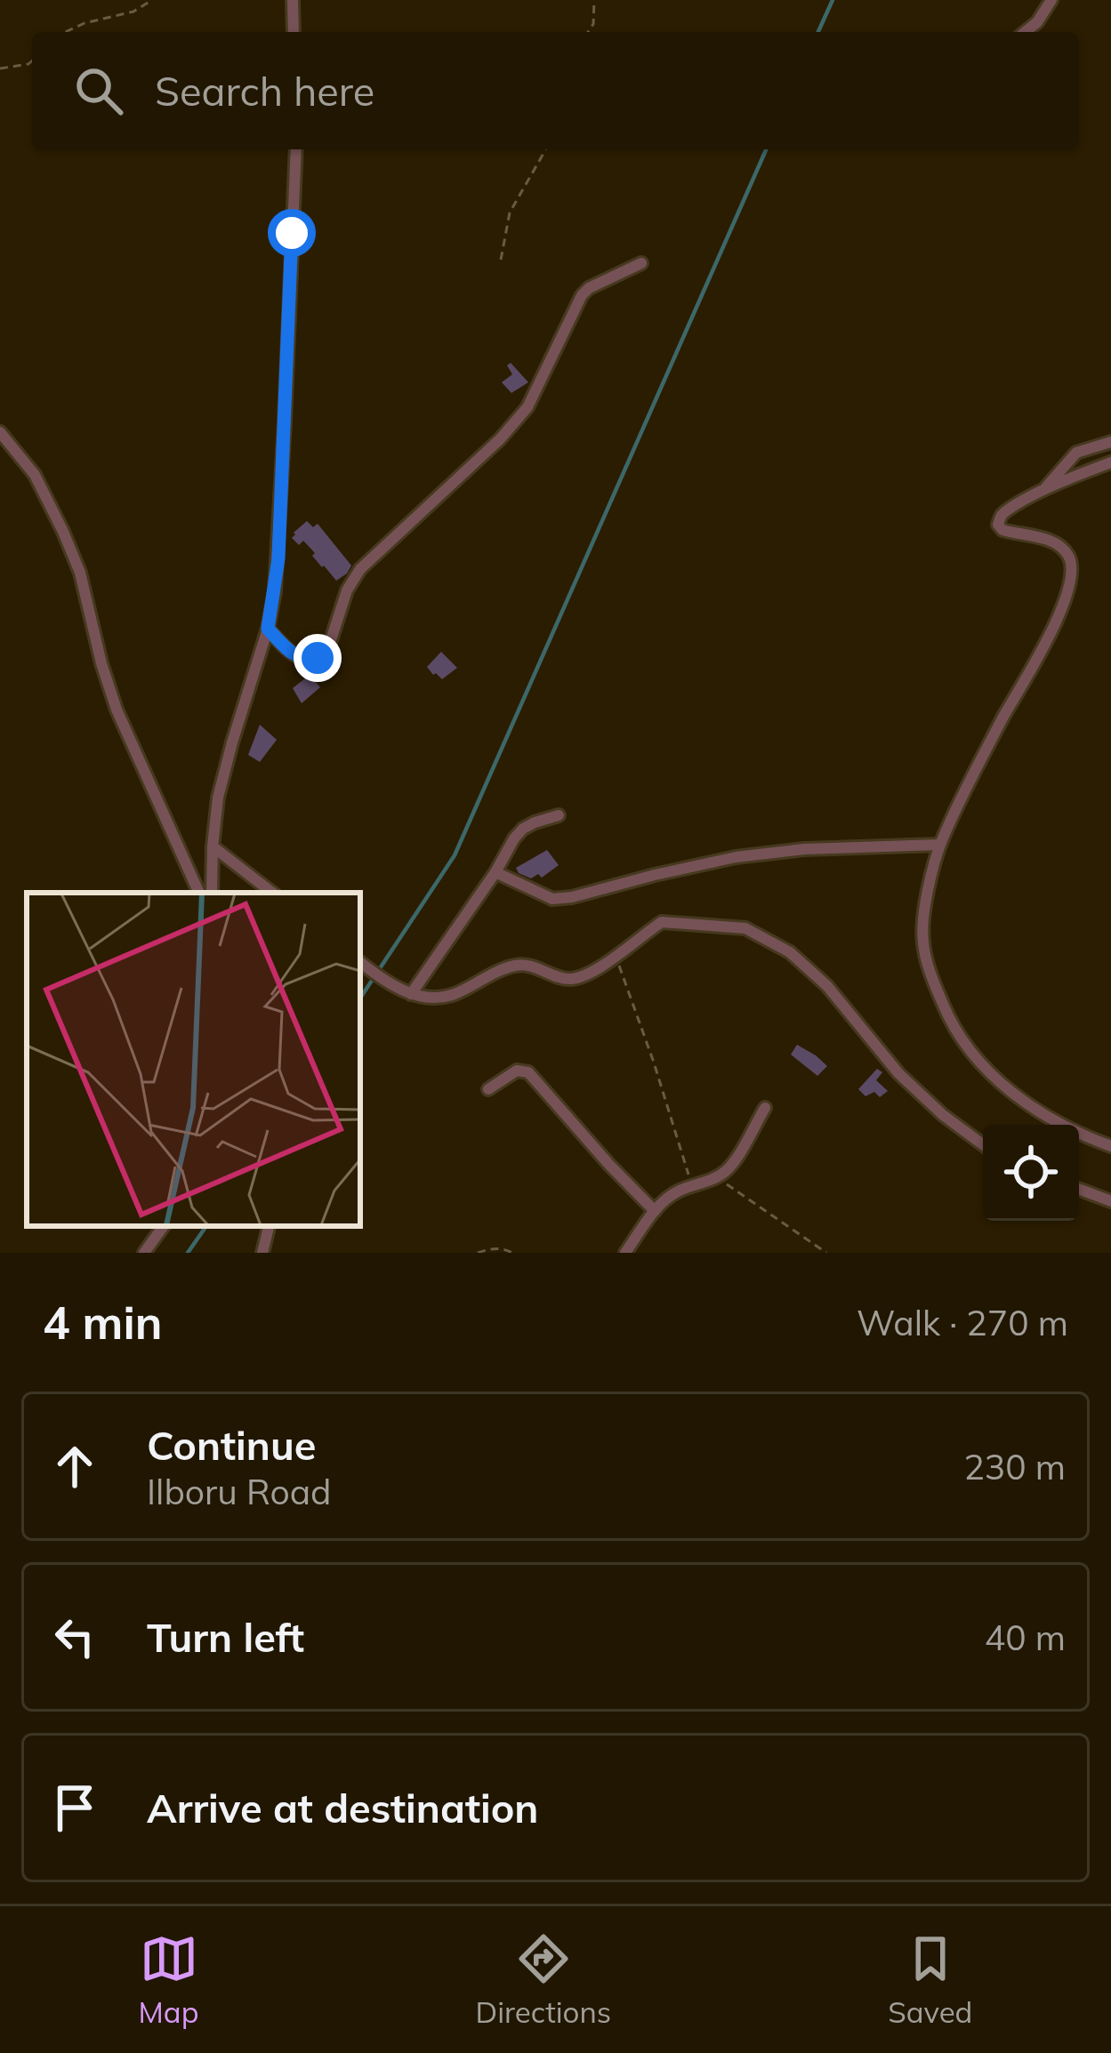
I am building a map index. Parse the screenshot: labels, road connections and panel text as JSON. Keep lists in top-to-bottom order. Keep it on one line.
{"page":{"search":"Search here","heading":["4 min","Walk · 270 m"],"list":[["Continue","Ilboru Road","230 m"],["Turn left","40 m"],"Arrive at destination"],"nav":["Map","Directions","Saved"]}}
